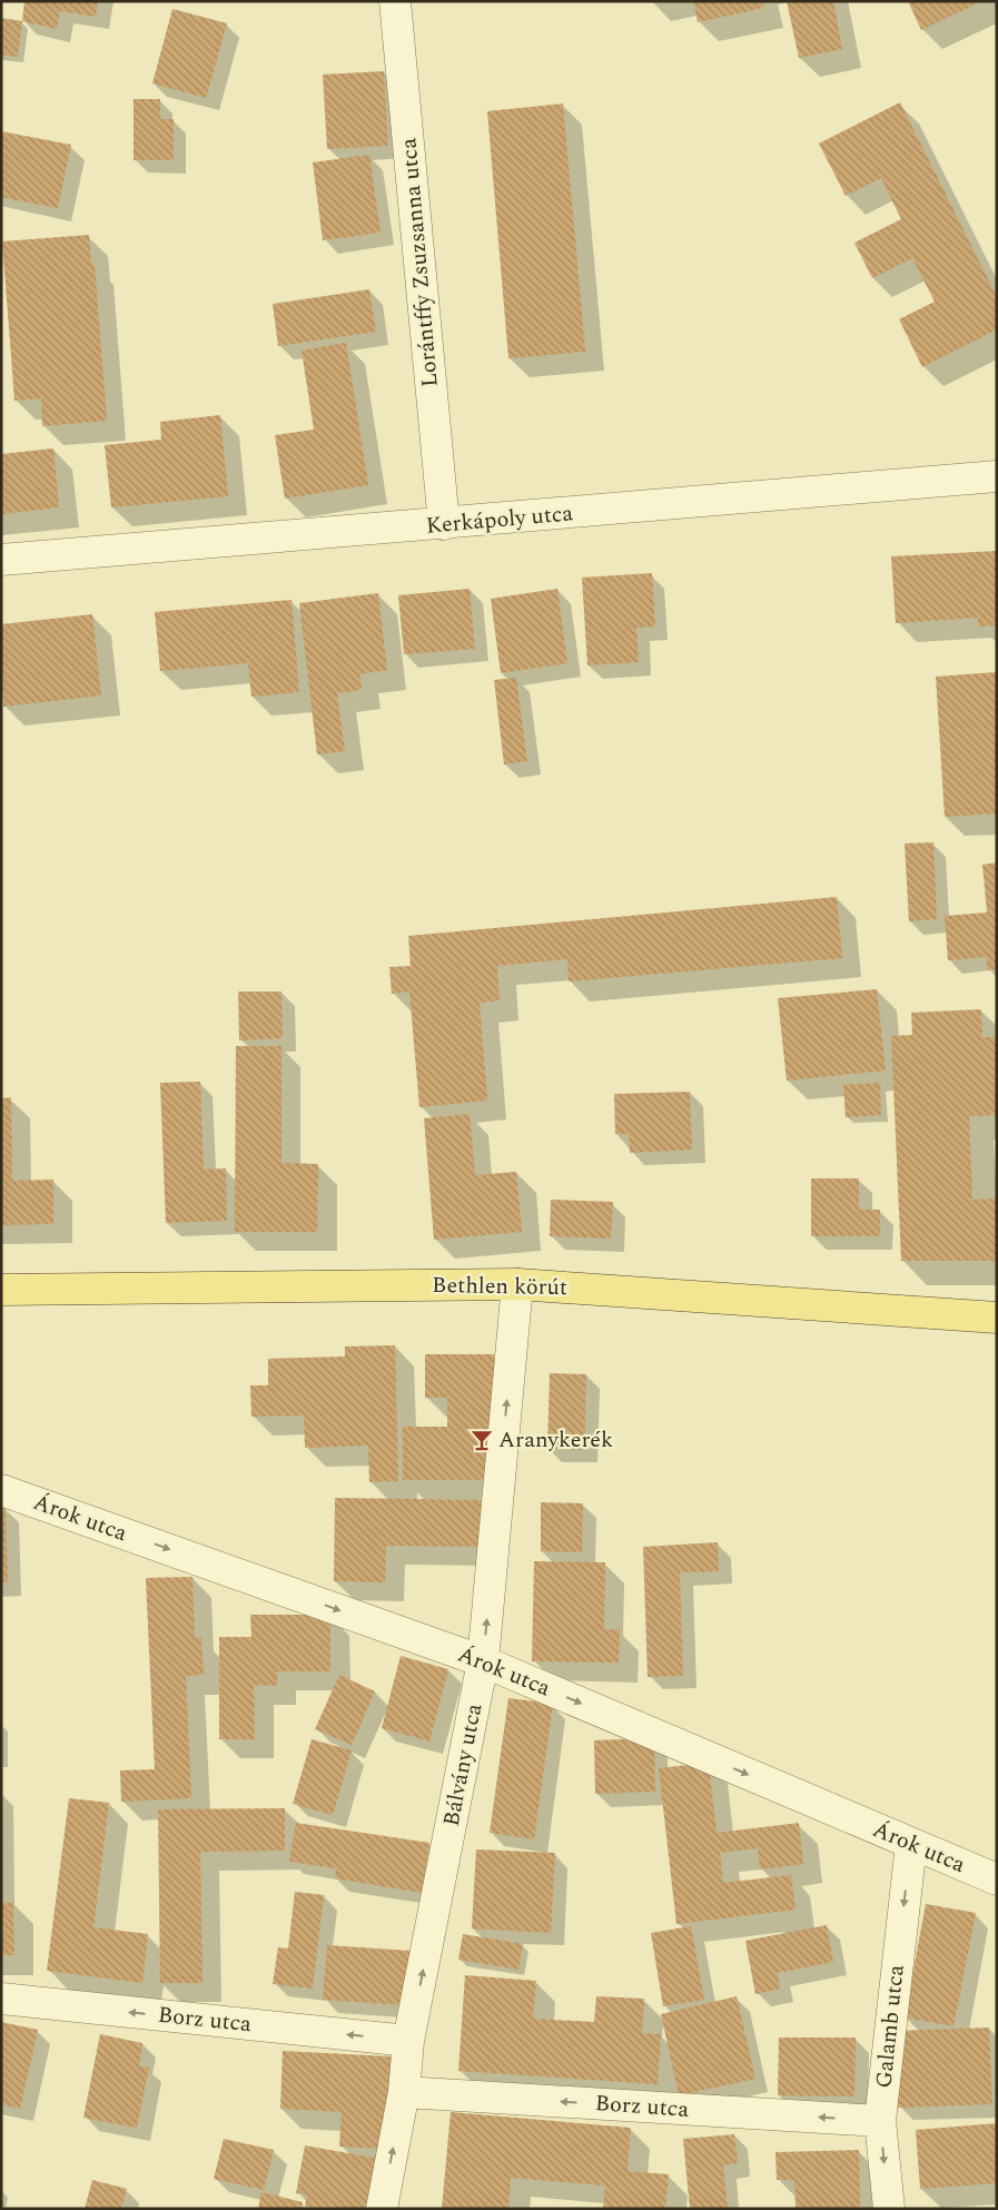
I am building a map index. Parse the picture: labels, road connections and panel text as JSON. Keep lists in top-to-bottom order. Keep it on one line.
{"streets":{"main road":["Bethlen körút"],"street":["Lorántffy Zsuzsanna utca","Kerkápoly utca","Árok utca","Bálvány utca","Borz utca","Galamb utca"]},"crossings":[["Lorántffy Zsuzsanna utca","Kerkápoly utca"],["Bethlen körút","Bálvány utca"],["Árok utca","Bálvány utca"],["Árok utca","Galamb utca"],["Bálvány utca","Borz utca"],["Borz utca","Galamb utca"]],"one_way":["Árok utca","Bálvány utca","Borz utca","Galamb utca"],"places":{"bar":["Aranykerék"]}}
